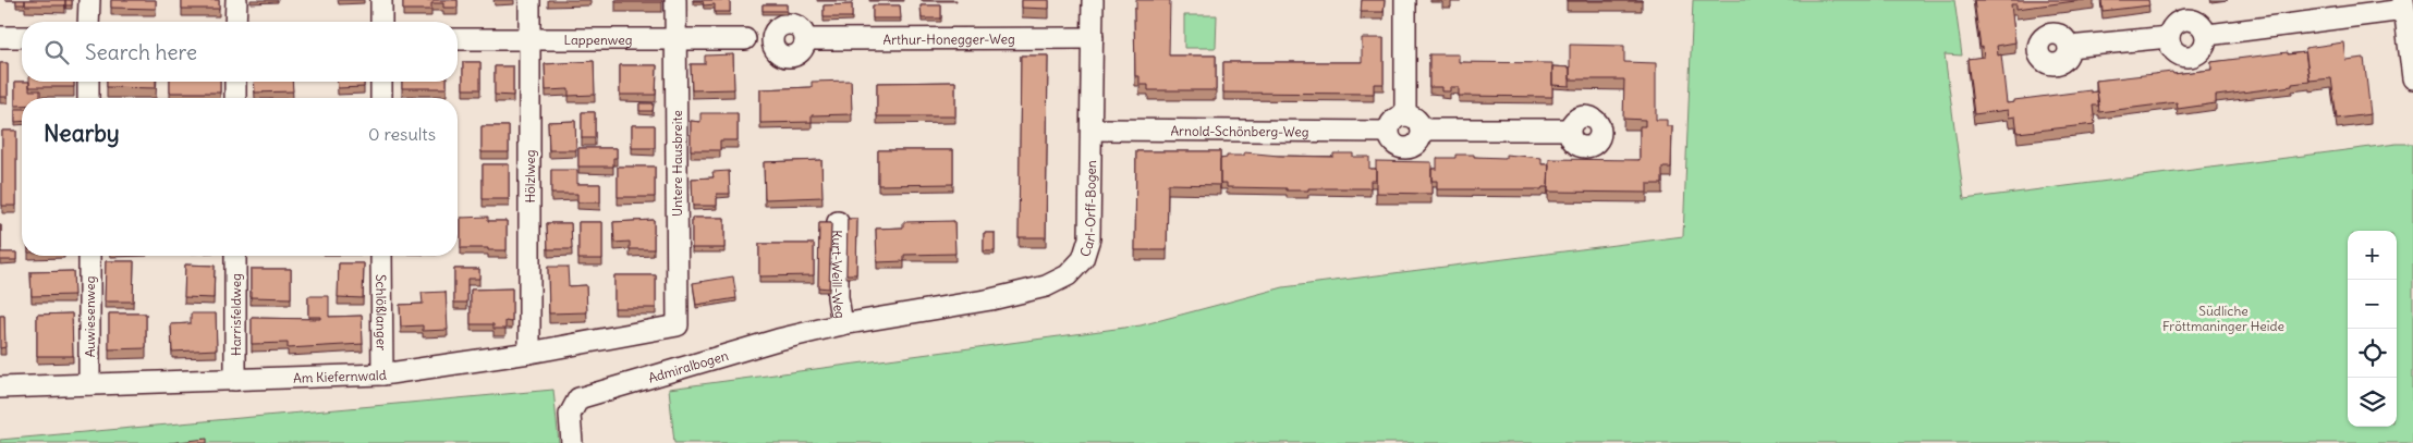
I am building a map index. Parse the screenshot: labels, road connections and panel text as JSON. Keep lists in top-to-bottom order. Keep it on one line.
{"streets":{"street":["Arthur-Honegger-Weg","Lappenweg","Arnold-Schönberg-Weg","Untere Hausbreite","Hölzlweg","Carl-Orff-Bogen","Kurt-Weill-Weg","Schlößlanger","Harrisfeldweg","Auwiesenweg","Admiralbogen","Am Kiefernwald"]},"crossings":[["Arthur-Honegger-Weg","Carl-Orff-Bogen"],["Lappenweg","Untere Hausbreite"],["Lappenweg","Hölzlweg"],["Arnold-Schönberg-Weg","Carl-Orff-Bogen"],["Untere Hausbreite","Am Kiefernwald"],["Hölzlweg","Am Kiefernwald"],["Carl-Orff-Bogen","Kurt-Weill-Weg"],["Carl-Orff-Bogen","Admiralbogen"],["Kurt-Weill-Weg","Admiralbogen"],["Schlößlanger","Am Kiefernwald"],["Harrisfeldweg","Am Kiefernwald"],["Auwiesenweg","Am Kiefernwald"]],"parks":["Südliche Fröttmaninger Heide"],"page":{"search":"Search here","heading":["Nearby","0 results"],"map_buttons":["+","−"]}}
